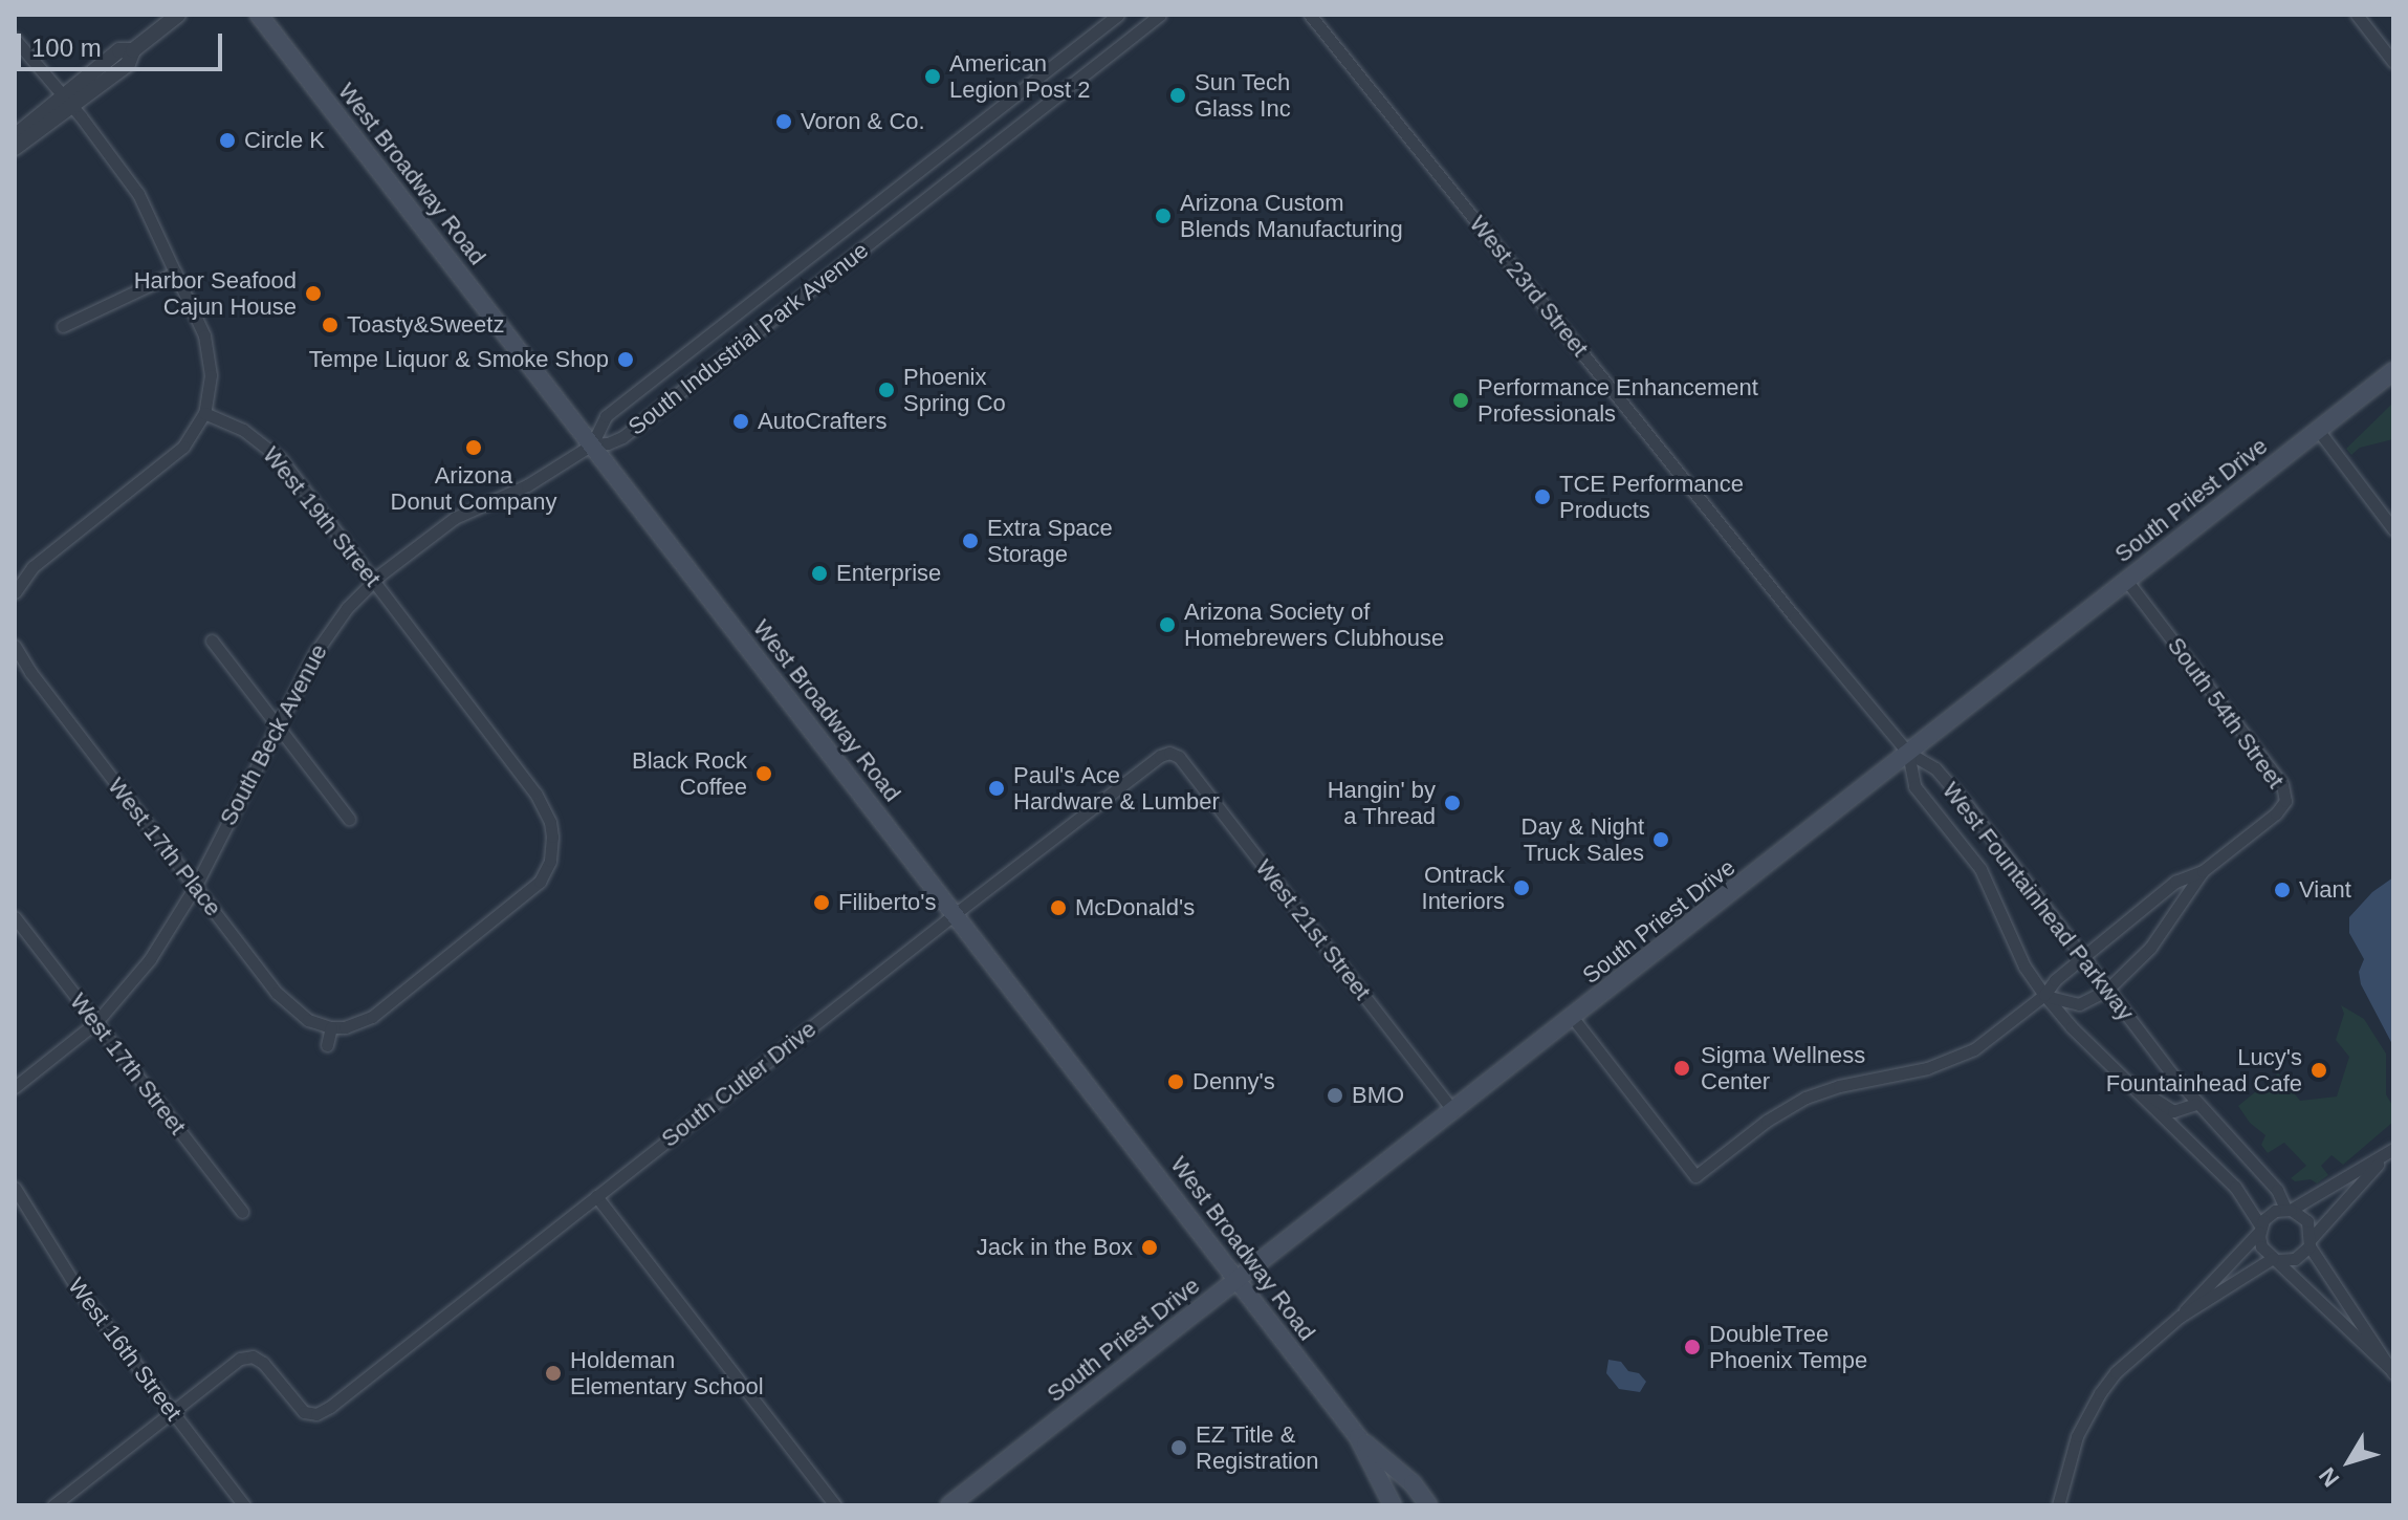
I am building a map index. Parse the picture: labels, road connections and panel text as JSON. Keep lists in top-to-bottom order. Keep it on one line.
{"streets":{"main road":["West Broadway Road","South Priest Drive"],"street":["West 23rd Street","South Industrial Park Avenue","West 19th Street","South 54th Street","South Beck Avenue","West 17th Place","West Fountainhead Parkway","West 21st Street","West 17th Street","South Cutler Drive","West 16th Street"]},"crossings":[["West Broadway Road","South Industrial Park Avenue"],["West Broadway Road","South Priest Drive"],["West Broadway Road","South Beck Avenue"],["West Broadway Road","South Cutler Drive"],["West 23rd Street","South Priest Drive"],["West 23rd Street","West Fountainhead Parkway"],["South Industrial Park Avenue","South Beck Avenue"],["South Priest Drive","South 54th Street"],["South Priest Drive","West Fountainhead Parkway"],["South Priest Drive","West 21st Street"],["West 19th Street","South Beck Avenue"],["South 54th Street","West Fountainhead Parkway"],["South Beck Avenue","West 17th Place"],["South Beck Avenue","West 17th Street"],["West 21st Street","South Cutler Drive"],["South Cutler Drive","West 16th Street"]],"places":["American Legion Post 2","Sun Tech Glass Inc","Voron & Co.","Circle K","Arizona Custom Blends Manufacturing","Harbor Seafood Cajun House","Toasty&Sweetz","Tempe Liquor & Smoke Shop","Phoenix Spring Co","Performance Enhancement Professionals","AutoCrafters","Arizona Donut Company","TCE Performance Products","Extra Space Storage","Enterprise","Arizona Society of Homebrewers Clubhouse","Black Rock Coffee","Paul's Ace Hardware & Lumber","Hangin' by a Thread","Day & Night Truck Sales","Ontrack Interiors","Viant","Filiberto's","McDonald's","Sigma Wellness Center","Lucy's Fountainhead Cafe","Denny's","BMO","Jack in the Box","DoubleTree Phoenix Tempe","Holdeman Elementary School","EZ Title & Registration"],"scale_bar":"100 m","north":"bottom left"}
